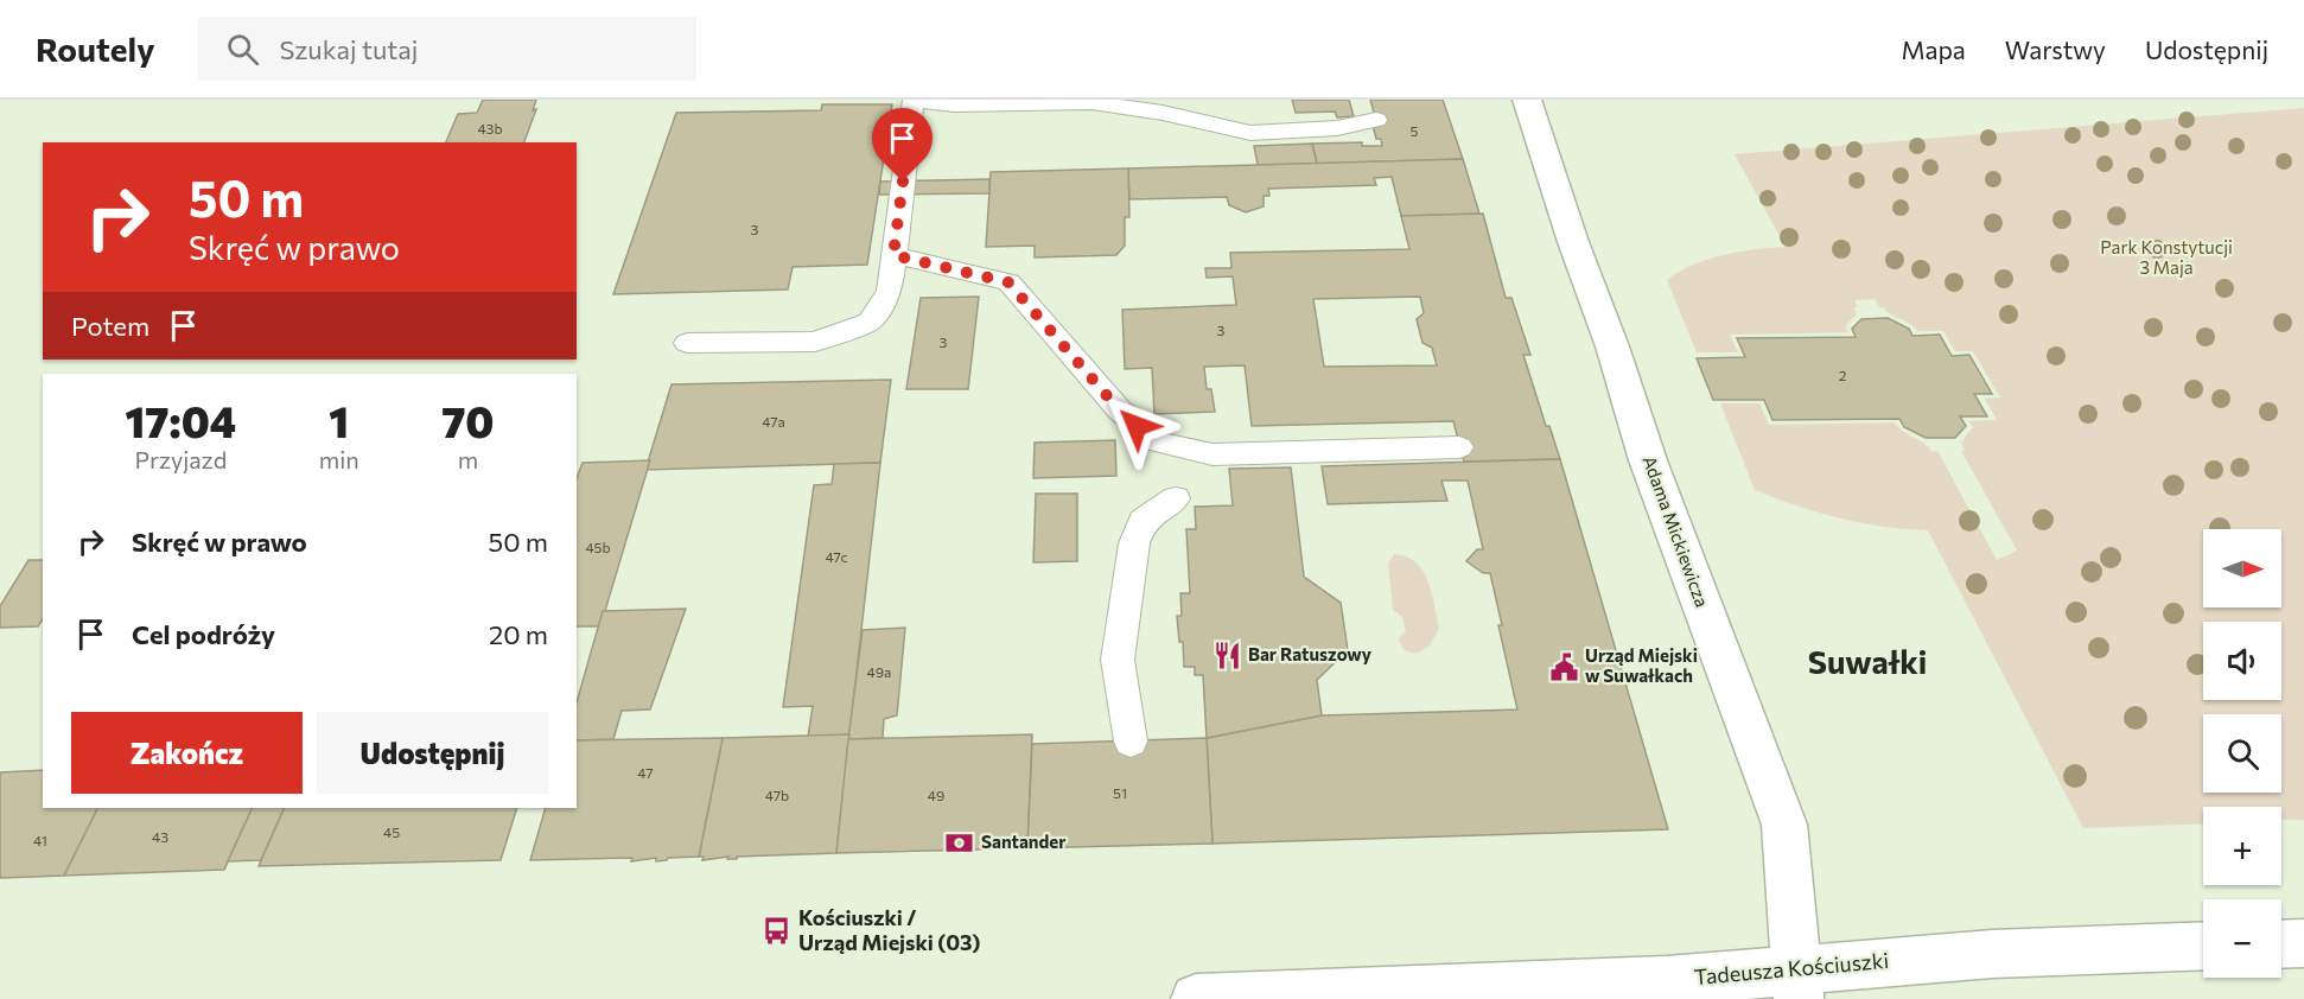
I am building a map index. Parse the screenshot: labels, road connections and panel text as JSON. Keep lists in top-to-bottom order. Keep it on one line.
{"streets":{"street":["Adama Mickiewicza","Tadeusza Kościuszki"]},"crossings":[["Adama Mickiewicza","Tadeusza Kościuszki"]],"districts":["Suwałki"],"parks":["Park Konstytucji 3 Maja"],"places":{"restaurant":["Bar Ratuszowy"],"public building":["Urząd Miejski w Suwałkach"],"bank":["Santander"],"bus stop":["Kościuszki / Urząd Miejski (03)"]},"house_numbers":["43b","5","3","3","3","2","47a","45b","47c","49a","47","51","47b","49","45","43","41"],"north":"right","page":{"header":"Routely","search":"Szukaj tutaj","nav":["Mapa","Warstwy","Udostępnij"],"turn":["50 m","Skręć w prawo"],"then":"Potem","eta":["17:04","Przyjazd","1","min","70","m"],"list":[{"name":"Skręć w prawo","value":"50 m"},{"name":"Cel podróży","value":"20 m"}],"map_buttons":["+","−"],"buttons":["Zakończ","Udostępnij"]}}
